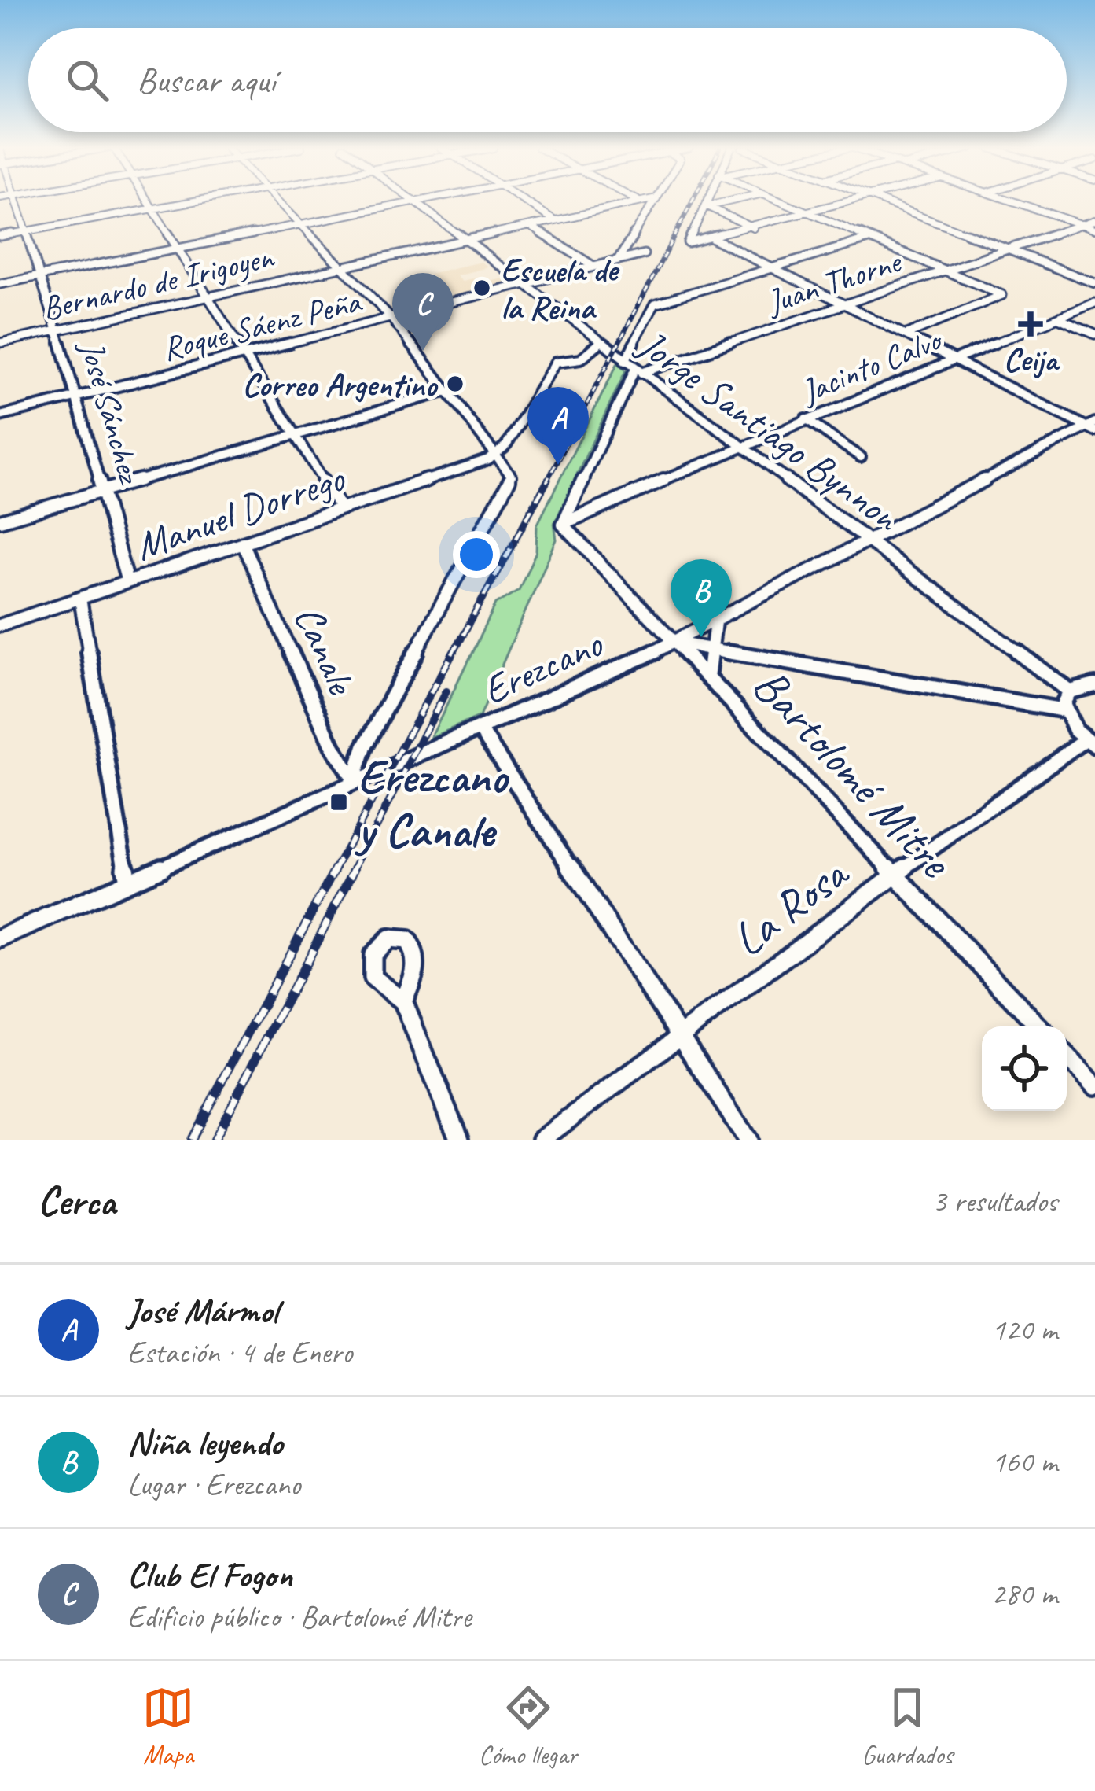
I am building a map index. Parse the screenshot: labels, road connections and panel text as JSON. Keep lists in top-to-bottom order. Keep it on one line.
{"streets":{"street":["Juan Thorne","Bernardo de Irigoyen","Roque Sáenz Peña","Jacinto Calvo","José Sánchez","Jorge Santiago Bynnon","Manuel Dorrego","Canale","Erezcano","Bartolomé Mitre","La Rosa"]},"crossings":[["Juan Thorne","Jorge Santiago Bynnon"],["Bernardo de Irigoyen","José Sánchez"],["Bernardo de Irigoyen","Jorge Santiago Bynnon"],["Roque Sáenz Peña","José Sánchez"],["Roque Sáenz Peña","Jorge Santiago Bynnon"],["Jacinto Calvo","Jorge Santiago Bynnon"],["Jacinto Calvo","Bartolomé Mitre"],["José Sánchez","Manuel Dorrego"],["Jorge Santiago Bynnon","Erezcano"],["Manuel Dorrego","Canale"],["Canale","Erezcano"],["Erezcano","Bartolomé Mitre"],["Bartolomé Mitre","La Rosa"]],"places":{"other":["Escuela de la Reina","Correo Argentino"],"health":["Ceija"],"transit":["Erezcano y Canale"]},"page":{"search":"Buscar aquí","pins":["C","A","B"],"heading":["Cerca","3 resultados"],"list":[{"mark":"A","name":"José Mármol","note":"Estación · 4 de Enero","value":"120 m"},{"mark":"B","name":"Niña leyendo","note":"Lugar · Erezcano","value":"160 m"},{"mark":"C","name":"Club El Fogon","note":"Edificio público · Bartolomé Mitre","value":"280 m"}],"nav":["Mapa","Cómo llegar","Guardados"]}}
